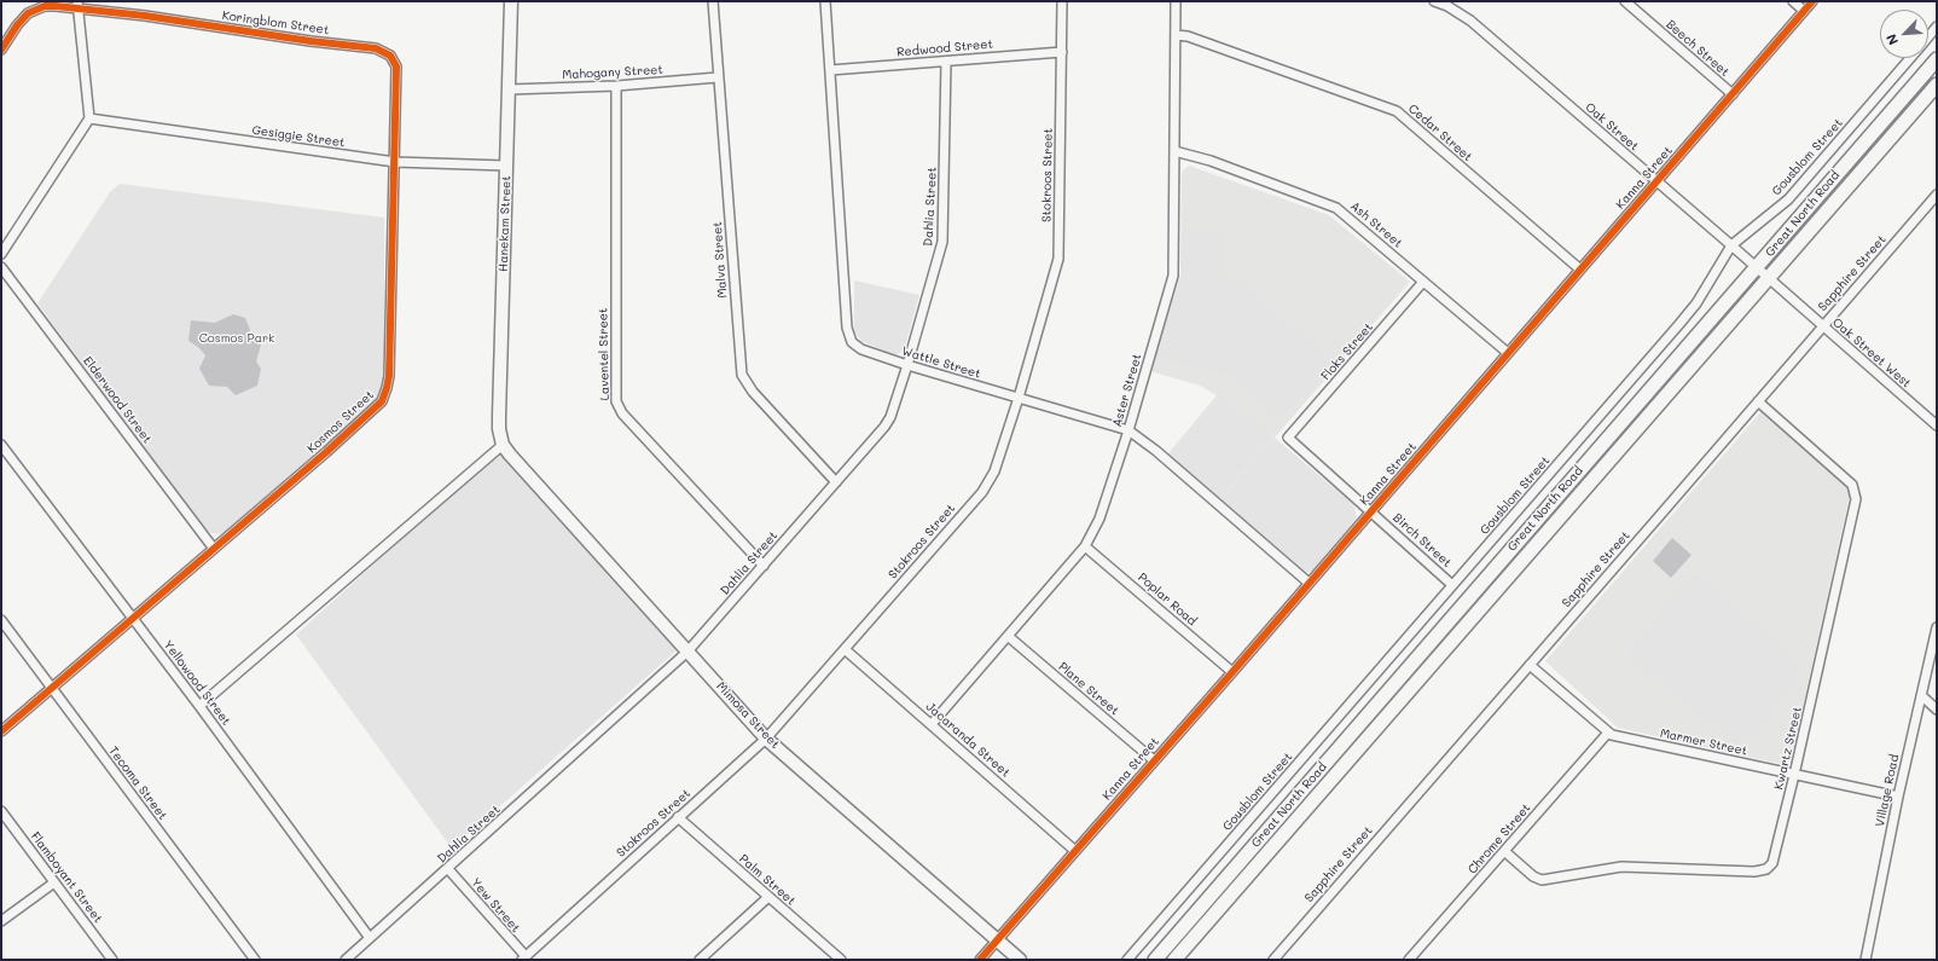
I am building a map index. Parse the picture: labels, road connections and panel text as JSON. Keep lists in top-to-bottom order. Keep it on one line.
{"streets":{"main road":["Great North Road"],"street":["Koringblom Street","Redwood Street","Beech Street","Mahogany Street","Oak Street","Cedar Street","Gesiggie Street","Gousblom Street","Stokroos Street","Kanna Street","Dahlia Street","Hanekam Street","Ash Street","Malva Street","Sapphire Street","Floks Street","Oak Street West","Laventel Street","Wattle Street","Aster Street","Elderwood Street","Kosmos Street","Birch Street","Poplar Road","Yellowood Street","Plane Street","Mimosa Street","Jacaranda Street","Marmer Street","Kwartz Street","Tecoma Street","Village Road","Chrome Street","Flamboyant Street","Palm Street","Yew Street"]},"crossings":[["Koringblom Street","Kosmos Street"],["Redwood Street","Stokroos Street"],["Redwood Street","Dahlia Street"],["Redwood Street","Wattle Street"],["Beech Street","Kanna Street"],["Mahogany Street","Hanekam Street"],["Mahogany Street","Malva Street"],["Mahogany Street","Laventel Street"],["Oak Street","Gousblom Street"],["Oak Street","Kanna Street"],["Oak Street","Great North Road"],["Oak Street","Oak Street West"],["Cedar Street","Kanna Street"],["Cedar Street","Aster Street"],["Gesiggie Street","Hanekam Street"],["Gesiggie Street","Kosmos Street"],["Gousblom Street","Birch Street"],["Stokroos Street","Wattle Street"],["Stokroos Street","Mimosa Street"],["Stokroos Street","Jacaranda Street"],["Stokroos Street","Palm Street"],["Stokroos Street","Yew Street"],["Kanna Street","Ash Street"],["Kanna Street","Wattle Street"],["Kanna Street","Birch Street"],["Kanna Street","Poplar Road"],["Kanna Street","Plane Street"],["Kanna Street","Mimosa Street"],["Kanna Street","Jacaranda Street"],["Dahlia Street","Malva Street"],["Dahlia Street","Laventel Street"],["Dahlia Street","Wattle Street"],["Dahlia Street","Yellowood Street"],["Dahlia Street","Mimosa Street"],["Dahlia Street","Yew Street"],["Great North Road","Oak Street West"],["Hanekam Street","Mimosa Street"],["Ash Street","Floks Street"],["Ash Street","Aster Street"],["Sapphire Street","Oak Street West"],["Sapphire Street","Marmer Street"],["Sapphire Street","Kwartz Street"],["Floks Street","Birch Street"],["Wattle Street","Aster Street"],["Aster Street","Poplar Road"],["Aster Street","Plane Street"],["Aster Street","Jacaranda Street"],["Elderwood Street","Kosmos Street"],["Kosmos Street","Yellowood Street"],["Kosmos Street","Tecoma Street"],["Marmer Street","Kwartz Street"],["Marmer Street","Village Road"],["Marmer Street","Chrome Street"],["Kwartz Street","Chrome Street"]],"parks":["Cosmos Park"],"north":"bottom left"}
